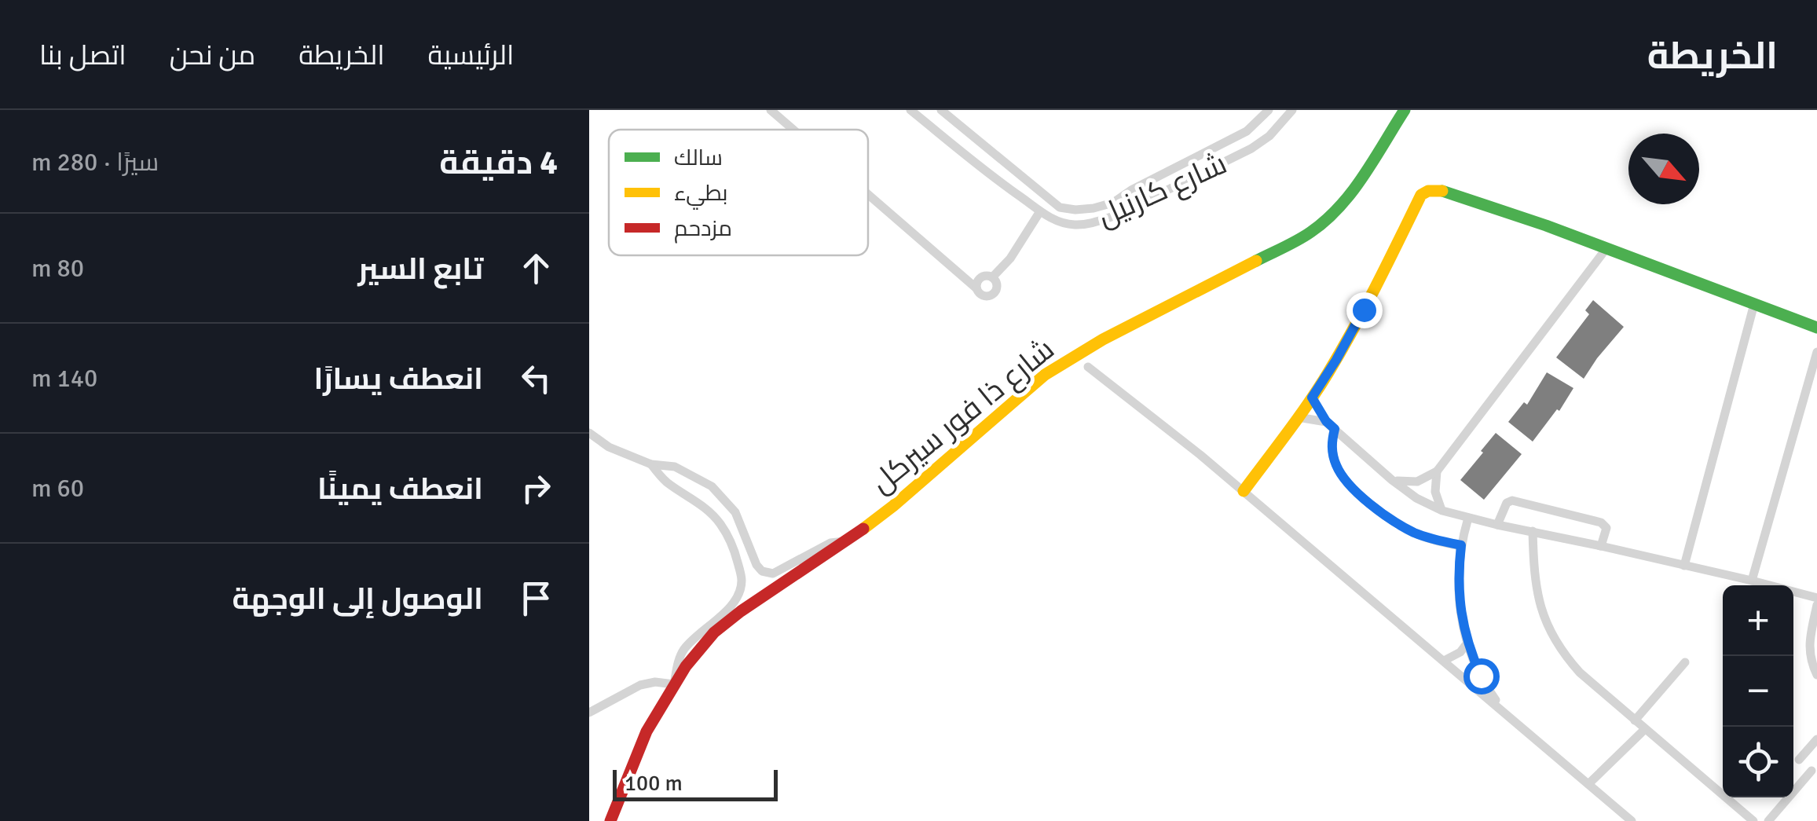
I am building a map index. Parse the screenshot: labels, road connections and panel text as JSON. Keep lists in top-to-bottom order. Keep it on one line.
{"streets":{"street":["شارع كارنيل","شارع ذا فور سيركل"]},"legend":["سالك","بطيء","مزدحم"],"scale_bar":"100 m","north":"bottom right","page":{"header":"الخريطة","nav":["الرئيسية","الخريطة","من نحن","اتصل بنا"],"heading":["4 دقيقة","سيرًا · 280 m"],"list":[["تابع السير","80 m"],["انعطف يسارًا","140 m"],["انعطف يمينًا","60 m"],"الوصول إلى الوجهة"],"map_buttons":["+","−"],"scale":"100 m"}}
